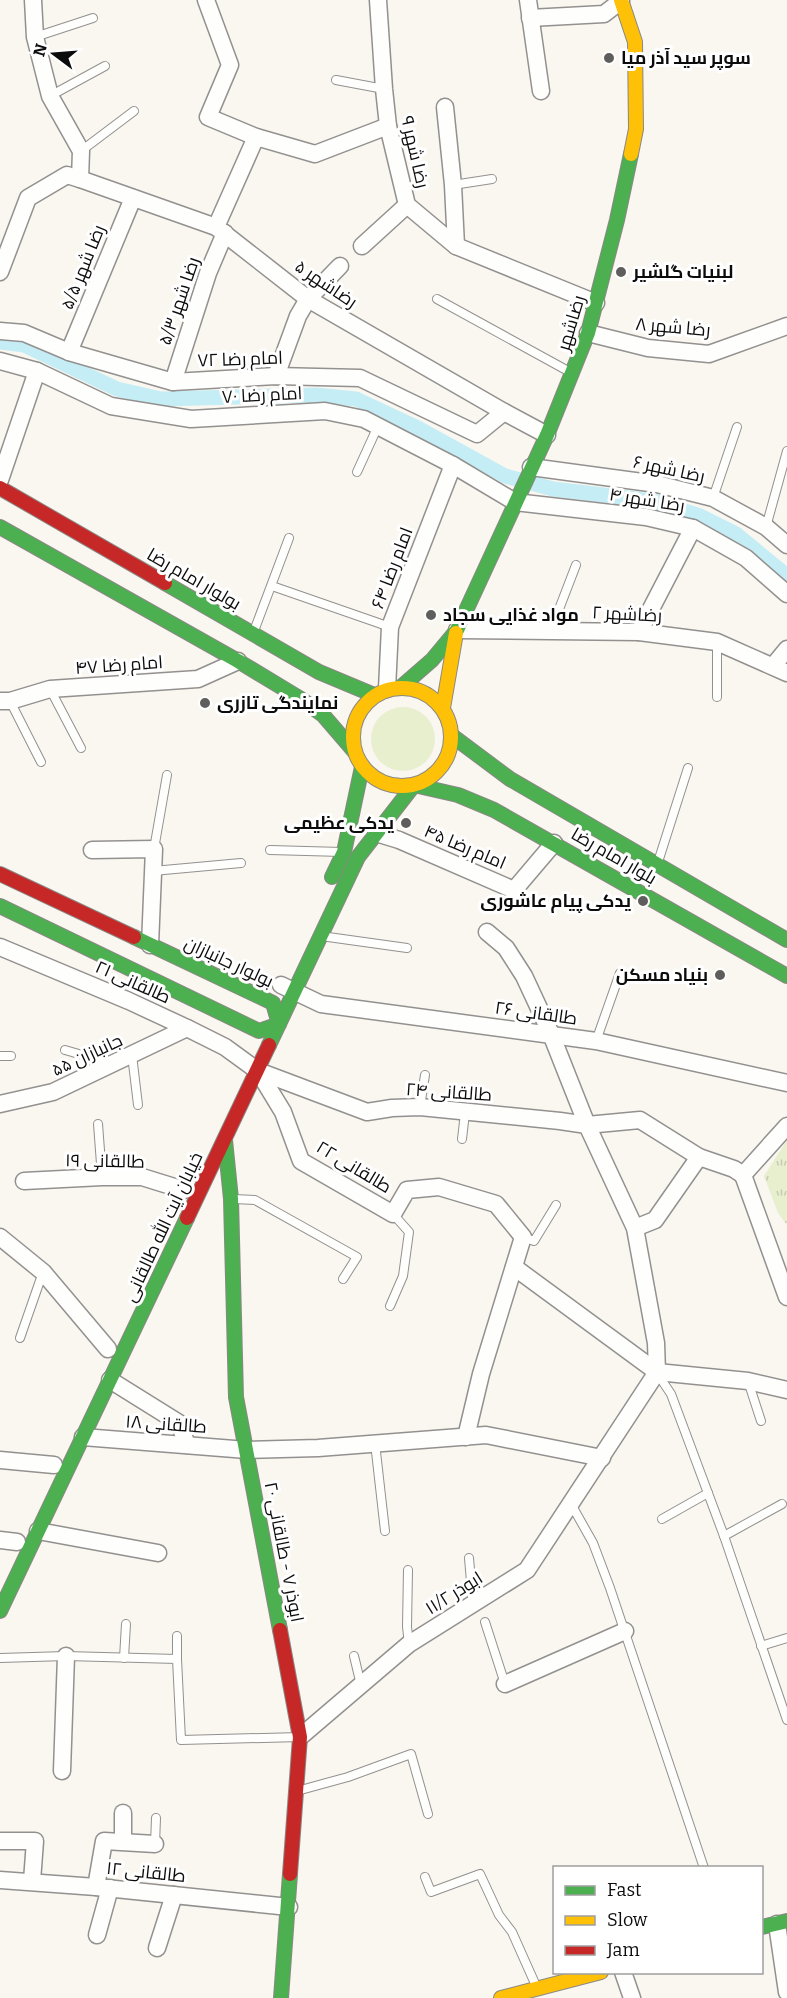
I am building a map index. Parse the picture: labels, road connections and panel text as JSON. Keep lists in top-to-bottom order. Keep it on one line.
{"streets":{"main road":["رضاشهر","بولوار امام رضا","بلوار امام رضا","بولوار جانبازان","خیابان آیت الله طالقانی","ابوذر ۷ - طالقانی ۲۰"],"street":["رضا شهر ۹","رضا شهر ۵/۵","رضاشهر ۵","۵/۳ رضا شهر","رضا شهر ۸","امام رضا ۷۲","امام رضا ۷۰","رضا شهر ۶","رضا شهر ۴","امام رضا ۶۴","رضاشهر ۲","امام رضا ۴۷","امام رضا ۴۵","طالقانی ۲۱","طالقانی ۲۶","جانبازان ۵۵","طالقانی ۲۴","طالقانی ۱۹","طالقانی ۲۲","طالقانی ۱۸","ابوذر ۱۱/۲","طالقانی ۱۲"]},"crossings":[["رضا شهر ۹","رضاشهر"],["رضا شهر ۵/۵","رضاشهر ۵"],["رضا شهر ۵/۵","امام رضا ۷۲"],["رضاشهر ۵","۵/۳ رضا شهر"],["رضاشهر ۵","رضاشهر"],["رضاشهر ۵","امام رضا ۷۲"],["۵/۳ رضا شهر","امام رضا ۷۲"],["رضاشهر","رضا شهر ۸"],["رضاشهر","امام رضا ۷۰"],["رضاشهر","رضا شهر ۶"],["رضاشهر","رضا شهر ۴"],["رضاشهر","رضاشهر ۲"],["امام رضا ۷۰","رضا شهر ۴"],["امام رضا ۷۰","امام رضا ۶۴"],["امام رضا ۶۴","بولوار امام رضا"],["امام رضا ۶۴","بلوار امام رضا"],["امام رضا ۶۴","خیابان آیت الله طالقانی"],["بولوار امام رضا","بلوار امام رضا"],["بولوار امام رضا","خیابان آیت الله طالقانی"],["امام رضا ۴۵","بلوار امام رضا"],["امام رضا ۴۵","خیابان آیت الله طالقانی"],["بلوار امام رضا","خیابان آیت الله طالقانی"],["بولوار جانبازان","طالقانی ۲۱"],["بولوار جانبازان","طالقانی ۲۴"],["بولوار جانبازان","طالقانی ۲۲"],["بولوار جانبازان","خیابان آیت الله طالقانی"],["طالقانی ۲۱","جانبازان ۵۵"],["طالقانی ۲۱","طالقانی ۲۴"],["طالقانی ۲۱","طالقانی ۲۲"],["طالقانی ۲۱","خیابان آیت الله طالقانی"],["طالقانی ۲۶","خیابان آیت الله طالقانی"],["طالقانی ۲۴","طالقانی ۲۲"],["طالقانی ۲۴","خیابان آیت الله طالقانی"],["طالقانی ۲۲","خیابان آیت الله طالقانی"],["خیابان آیت الله طالقانی","طالقانی ۱۸"],["خیابان آیت الله طالقانی","ابوذر ۷ - طالقانی ۲۰"],["طالقانی ۱۸","ابوذر ۷ - طالقانی ۲۰"],["طالقانی ۱۸","ابوذر ۱۱/۲"],["ابوذر ۷ - طالقانی ۲۰","ابوذر ۱۱/۲"],["ابوذر ۷ - طالقانی ۲۰","طالقانی ۱۲"]],"places":["سوپر سید آذر میا","لبنیات گلشیر","مواد غذایی سجاد","نمایندگی تازری","یدکی عظیمی","یدکی پیام عاشوری","بنیاد مسکن"],"legend":["Fast","Slow","Jam"],"north":"left"}
